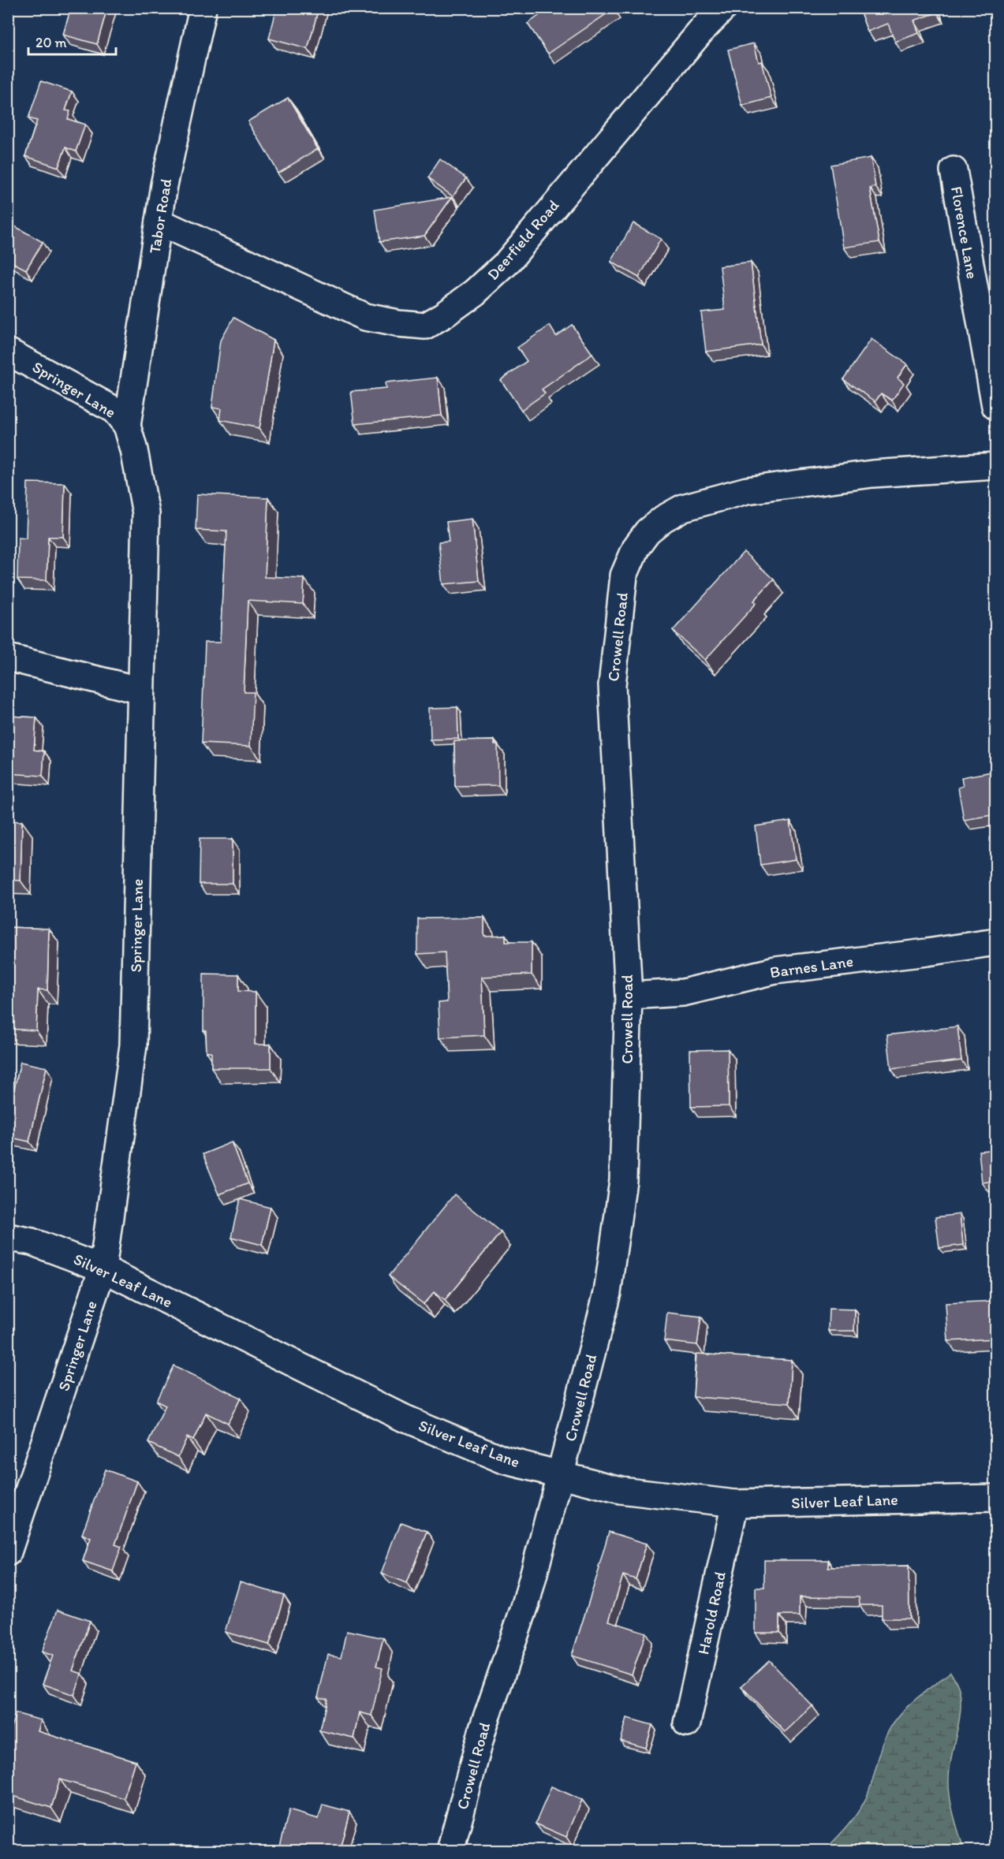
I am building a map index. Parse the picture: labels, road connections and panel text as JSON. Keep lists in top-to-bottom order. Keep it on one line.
{"streets":{"street":["Tabor Road","Florence Lane","Deerfield Road","Springer Lane","Crowell Road","Barnes Lane","Silver Leaf Lane","Harold Road"]},"crossings":[["Tabor Road","Deerfield Road"],["Tabor Road","Springer Lane"],["Springer Lane","Silver Leaf Lane"],["Crowell Road","Barnes Lane"],["Crowell Road","Silver Leaf Lane"],["Silver Leaf Lane","Harold Road"]],"scale_bar":"20 m"}
